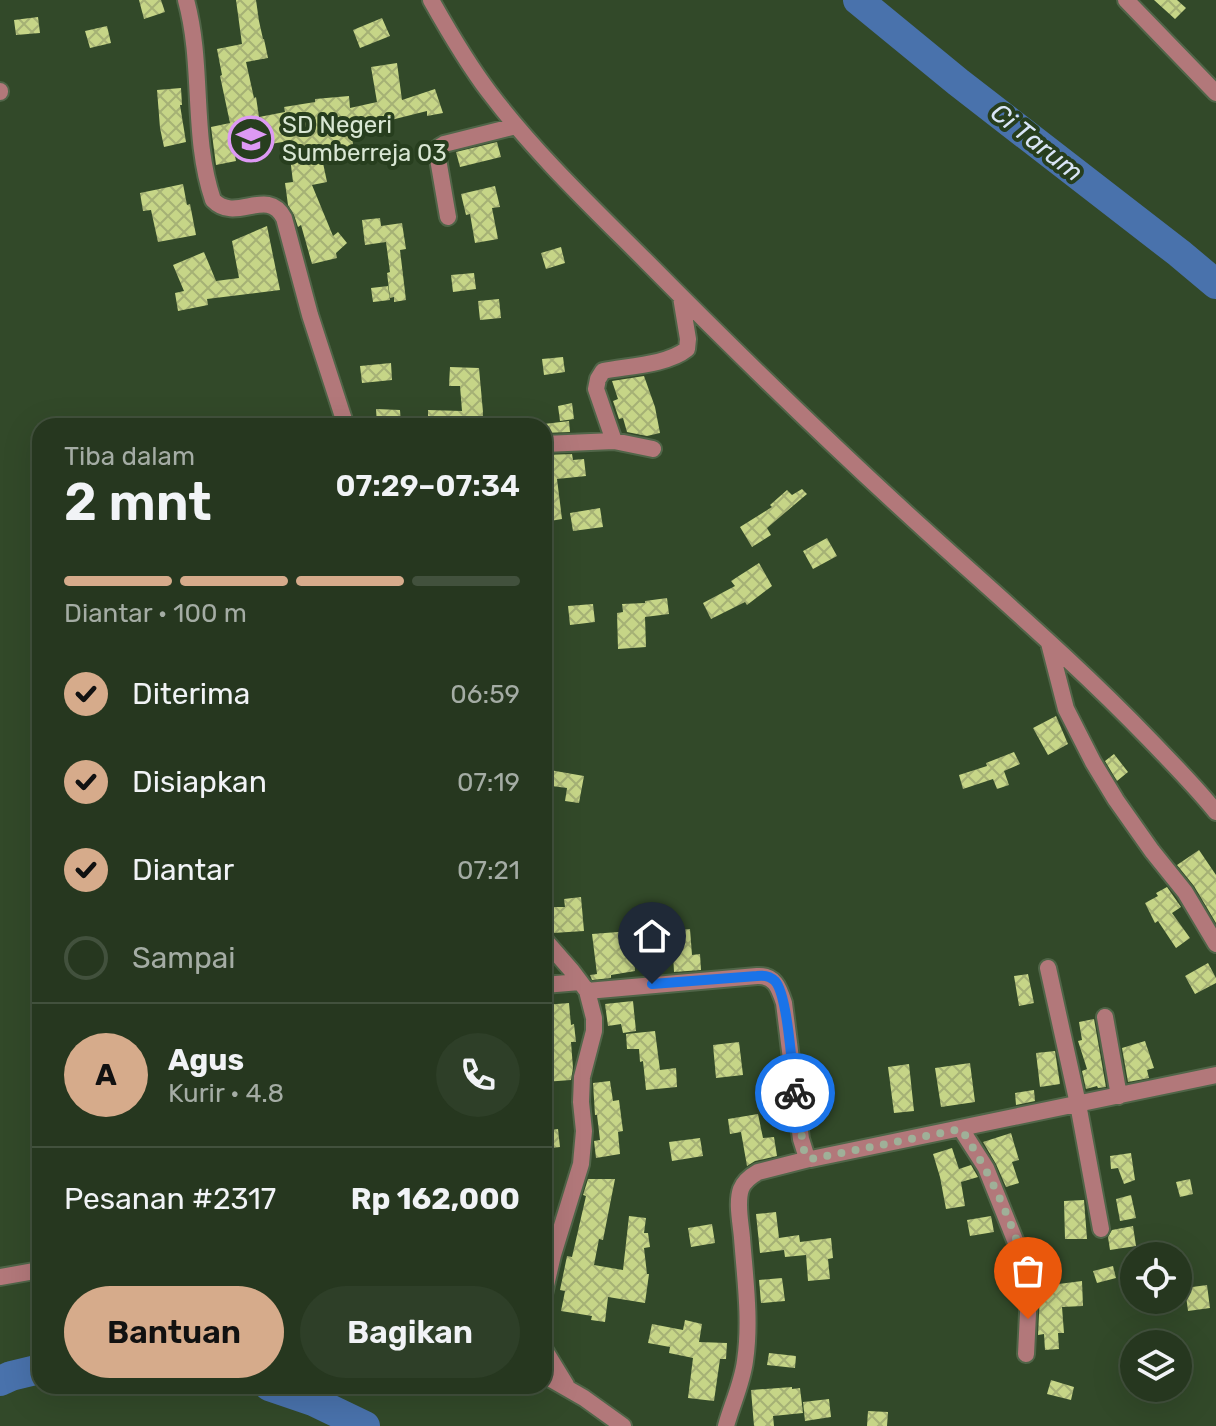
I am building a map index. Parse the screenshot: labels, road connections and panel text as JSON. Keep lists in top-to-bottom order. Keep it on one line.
{"water":["Ci Tarum"],"places":{"school or university":["SD Negeri Sumberreja 03"]},"page":{"heading":["2 mnt","Tiba dalam","07:29–07:34"],"panel":["Agus","Kurir · 4.8","Pesanan #2317","Rp 162,000"],"bar":"Diantar · 100 m","list":[["Diterima","06:59"],["Disiapkan","07:19"],["Diantar","07:21"],"Sampai"],"round":"A","buttons":["Bantuan","Bagikan"]}}
